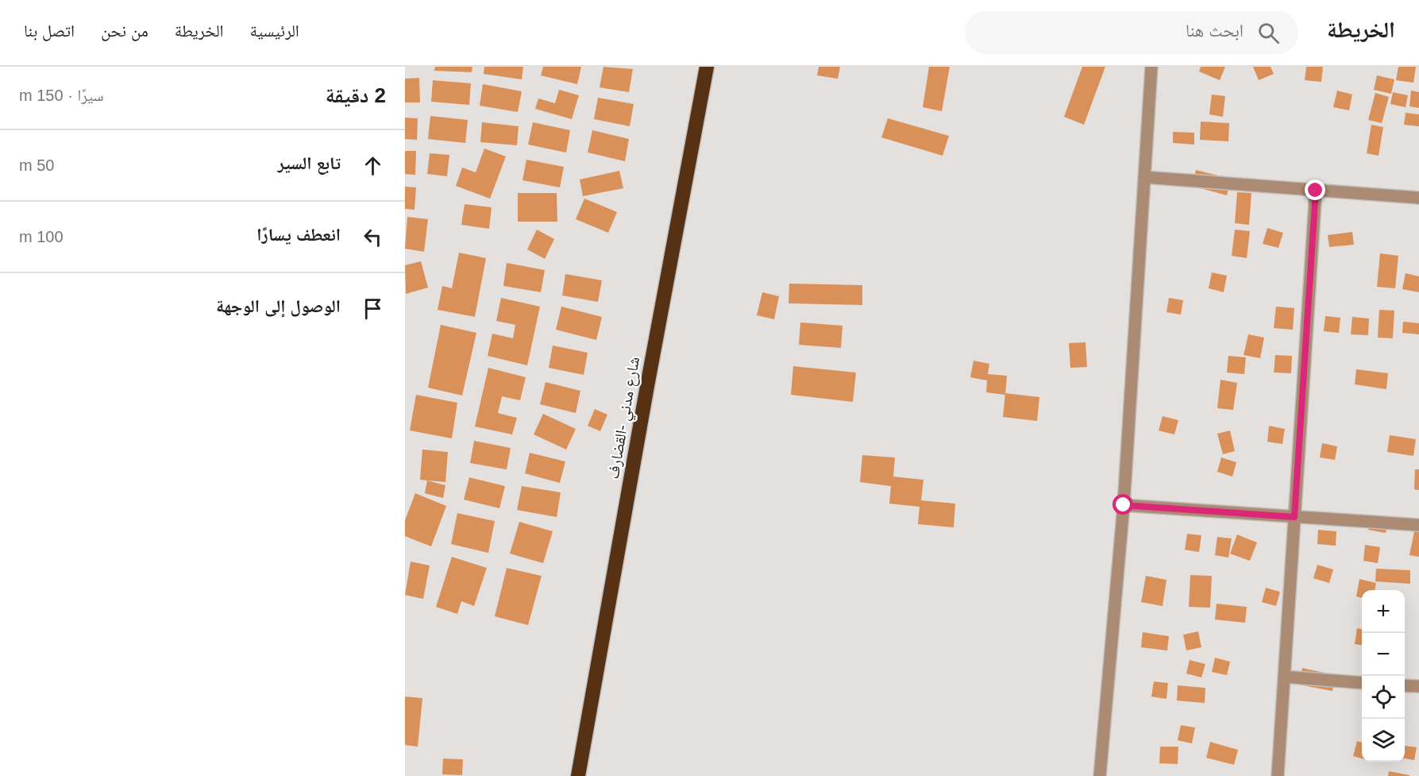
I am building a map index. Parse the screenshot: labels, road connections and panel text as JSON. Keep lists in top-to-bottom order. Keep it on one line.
{"streets":{"highway":["شارع مدني -القضارف"]},"page":{"header":"الخريطة","search":"ابحث هنا","nav":["الرئيسية","الخريطة","من نحن","اتصل بنا"],"heading":["2 دقيقة","سيرًا · 150 m"],"list":[["تابع السير","50 m"],["انعطف يسارًا","100 m"],"الوصول إلى الوجهة"],"map_buttons":["+","−"]}}
